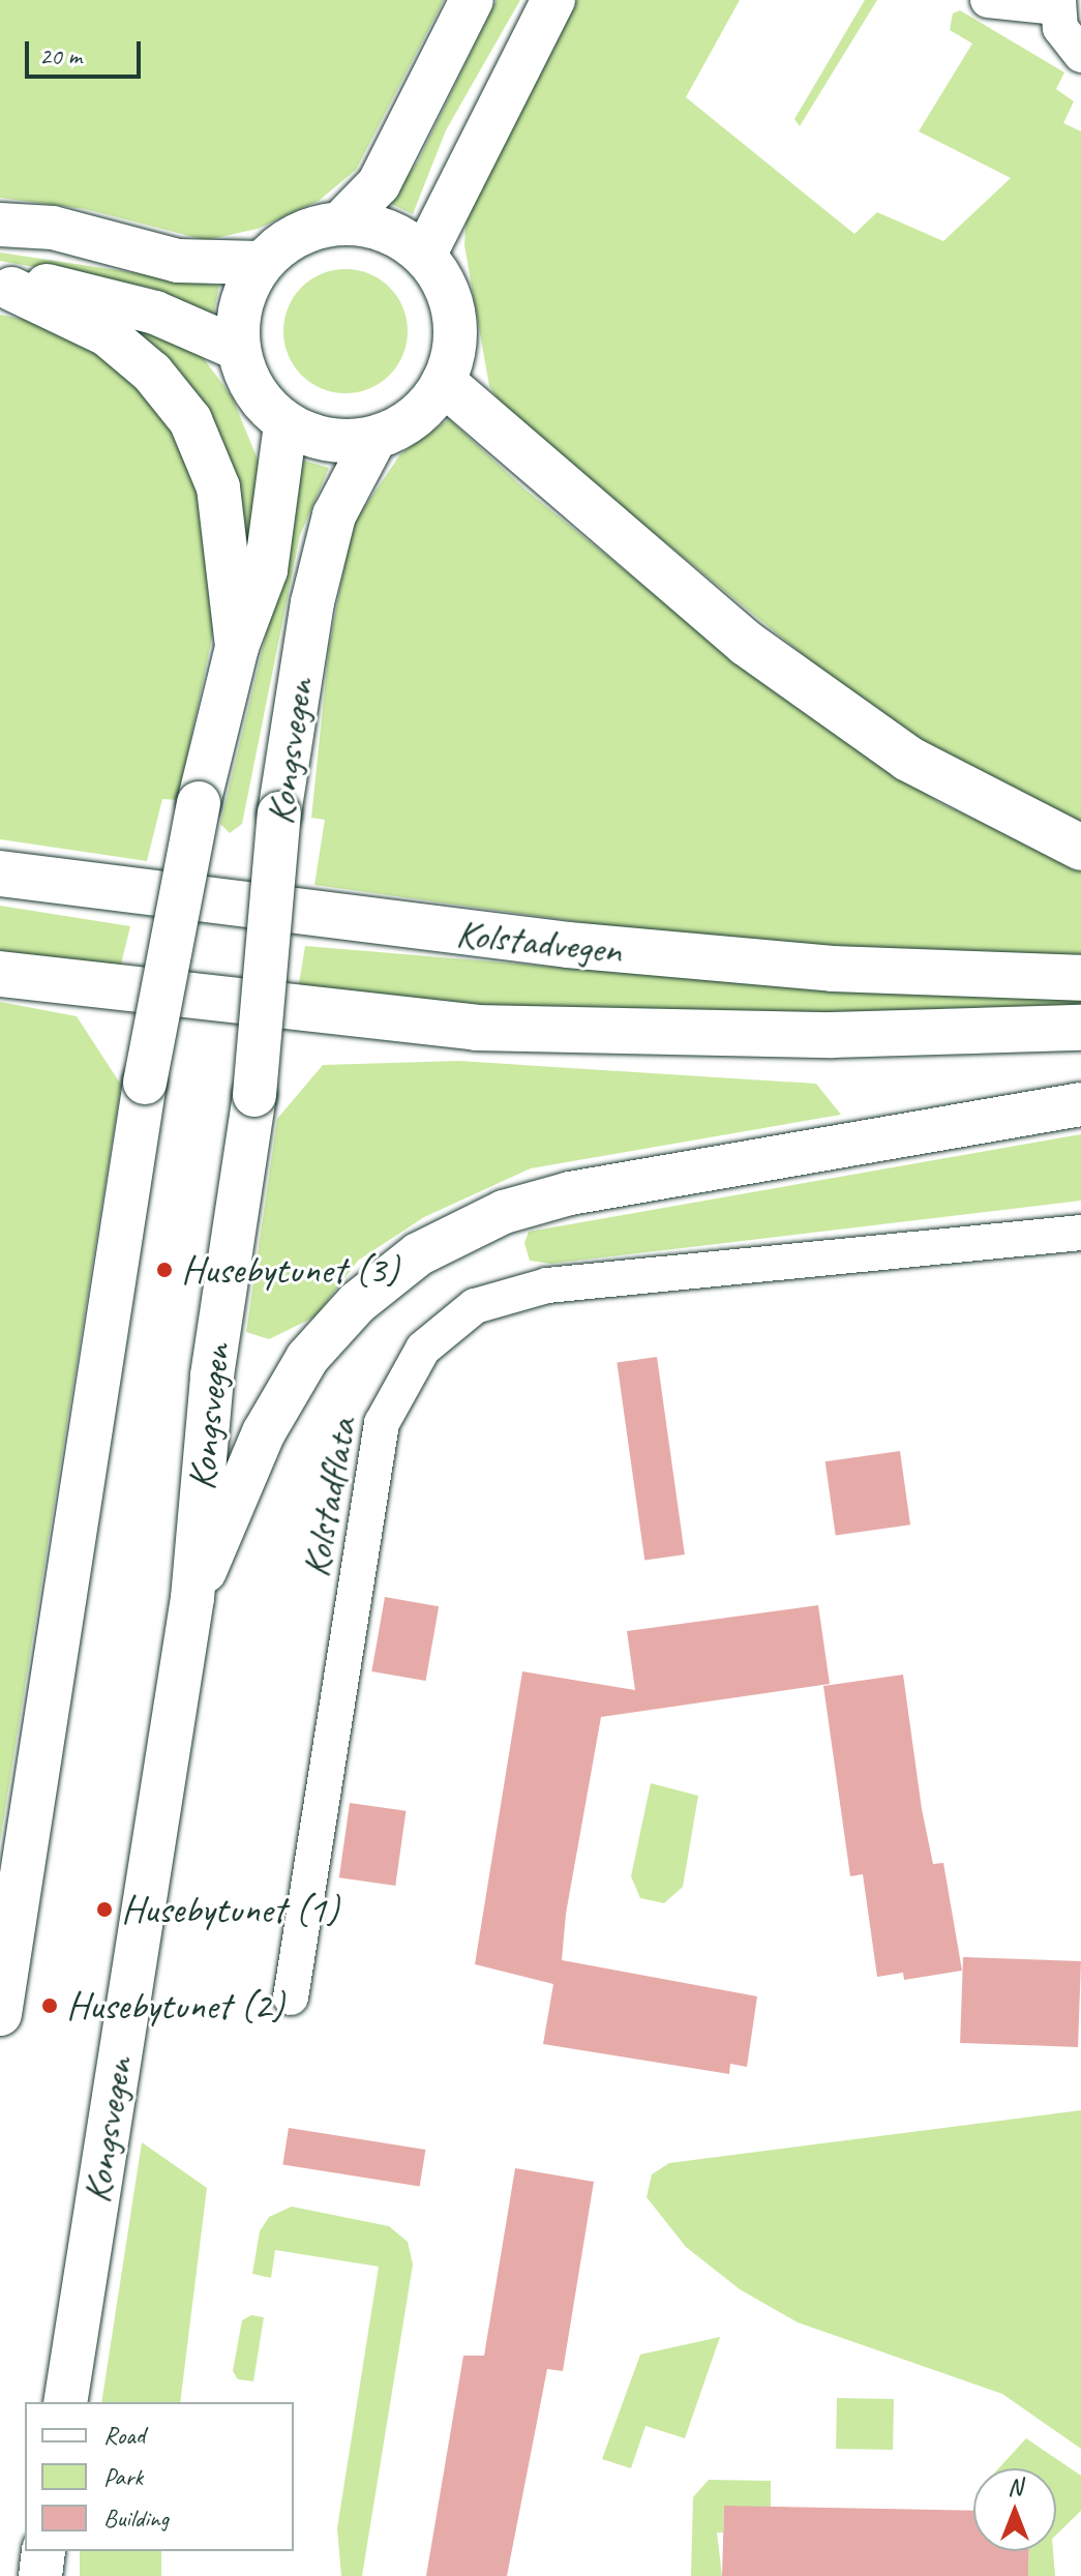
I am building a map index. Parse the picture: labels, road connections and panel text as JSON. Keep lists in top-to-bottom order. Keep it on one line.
{"streets":{"main road":["Kolstadvegen"],"street":["Kongsvegen","Kolstadflata"]},"places":["Husebytunet (3)","Husebytunet (1)","Husebytunet (2)"],"legend":["Road","Park","Building"],"scale_bar":"20 m","north":"top"}
